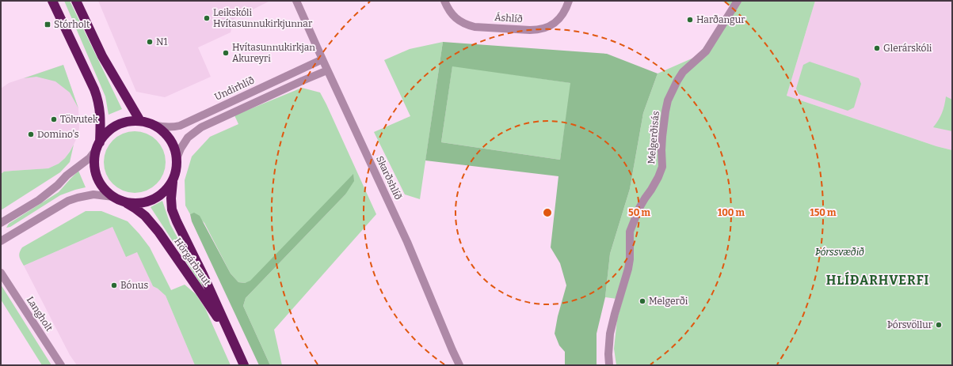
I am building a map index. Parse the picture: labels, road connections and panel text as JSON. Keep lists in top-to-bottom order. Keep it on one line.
{"streets":{"highway":["Hörgárbraut"],"street":["Áshlíð","Undirhlíð","Melgerðisás","Skarðshlíð","Langholt"]},"crossings":[["Undirhlíð","Skarðshlíð"],["Undirhlíð","Hörgárbraut"]],"districts":["HLÍÐARHVERFI"],"parks":["Þórssvæðið"],"places":{"other":["Leikskóli Hvítasunnukirkjunnar","Harðangur","N1","Glerárskóli","Hvítasunnukirkjan Akureyri","Tölvutek","Domino's","Bónus","Melgerði","Þórsvöllur"],"transit":["Stórholt"]},"rings":["50 m","100 m","150 m"]}
